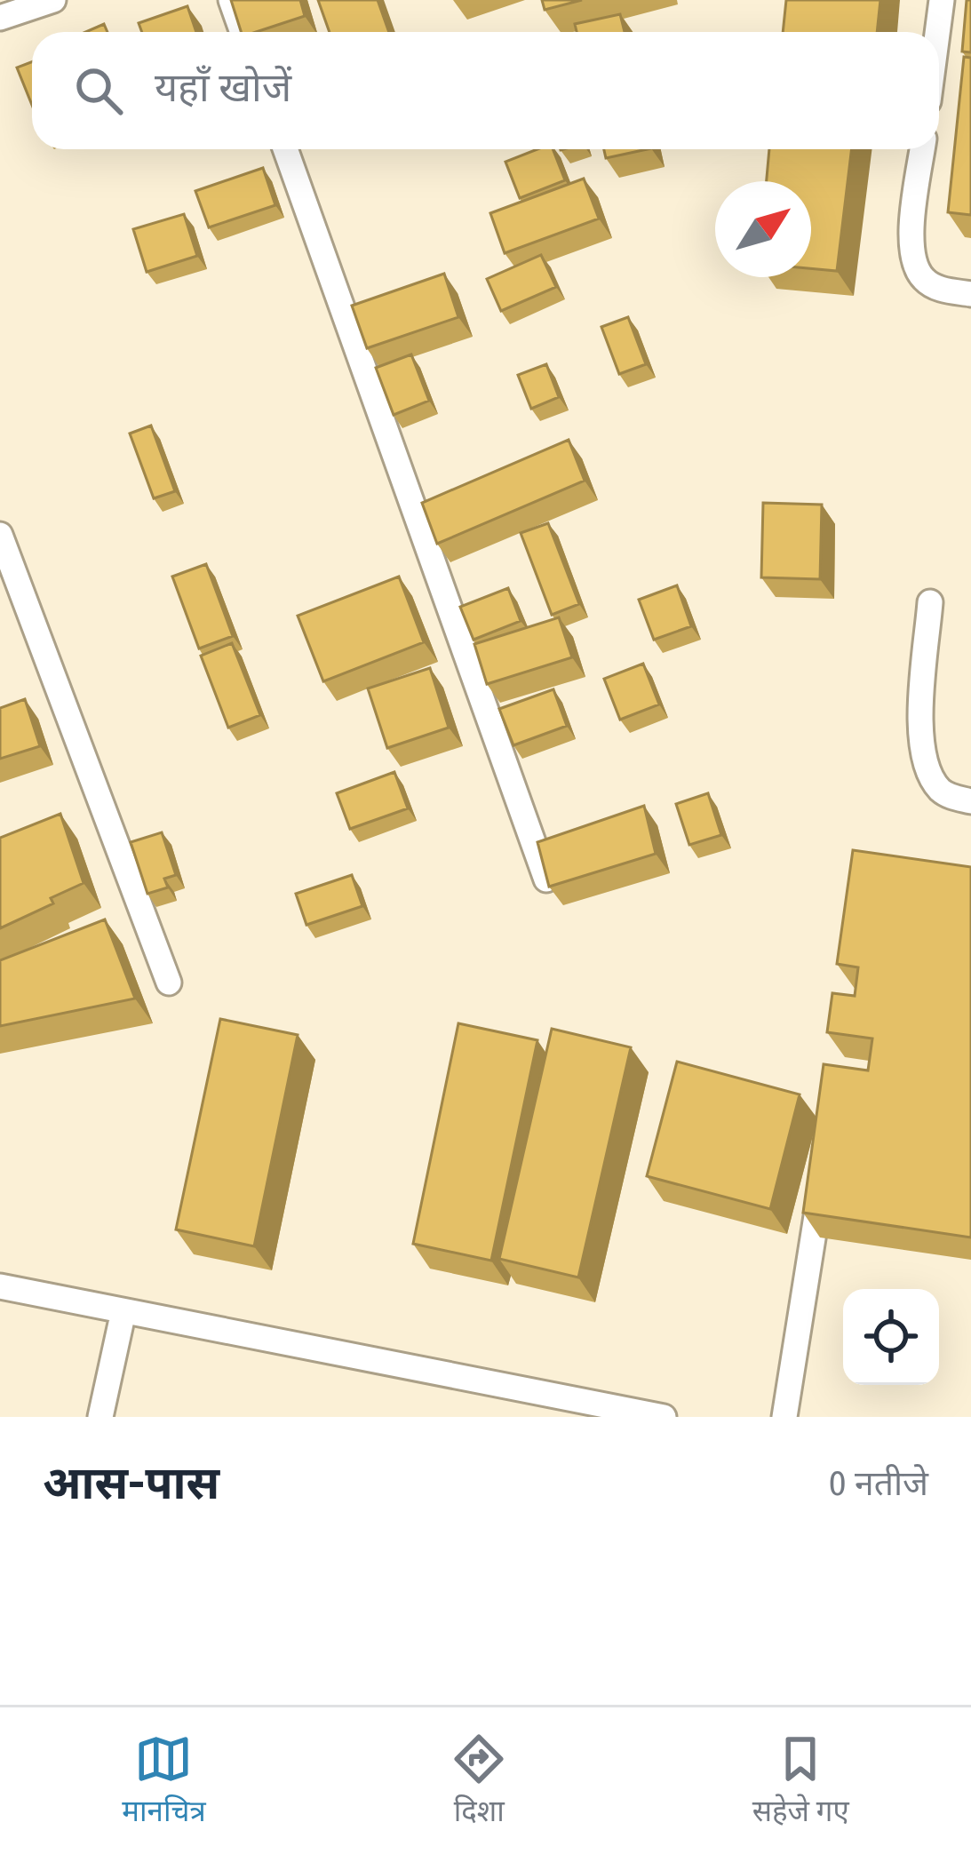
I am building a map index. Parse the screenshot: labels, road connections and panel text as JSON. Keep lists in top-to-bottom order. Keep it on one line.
{"north":"top right","page":{"search":"यहाँ खोजें","heading":["आस-पास","0 नतीजे"],"nav":["मानचित्र","दिशा","सहेजे गए"]}}
